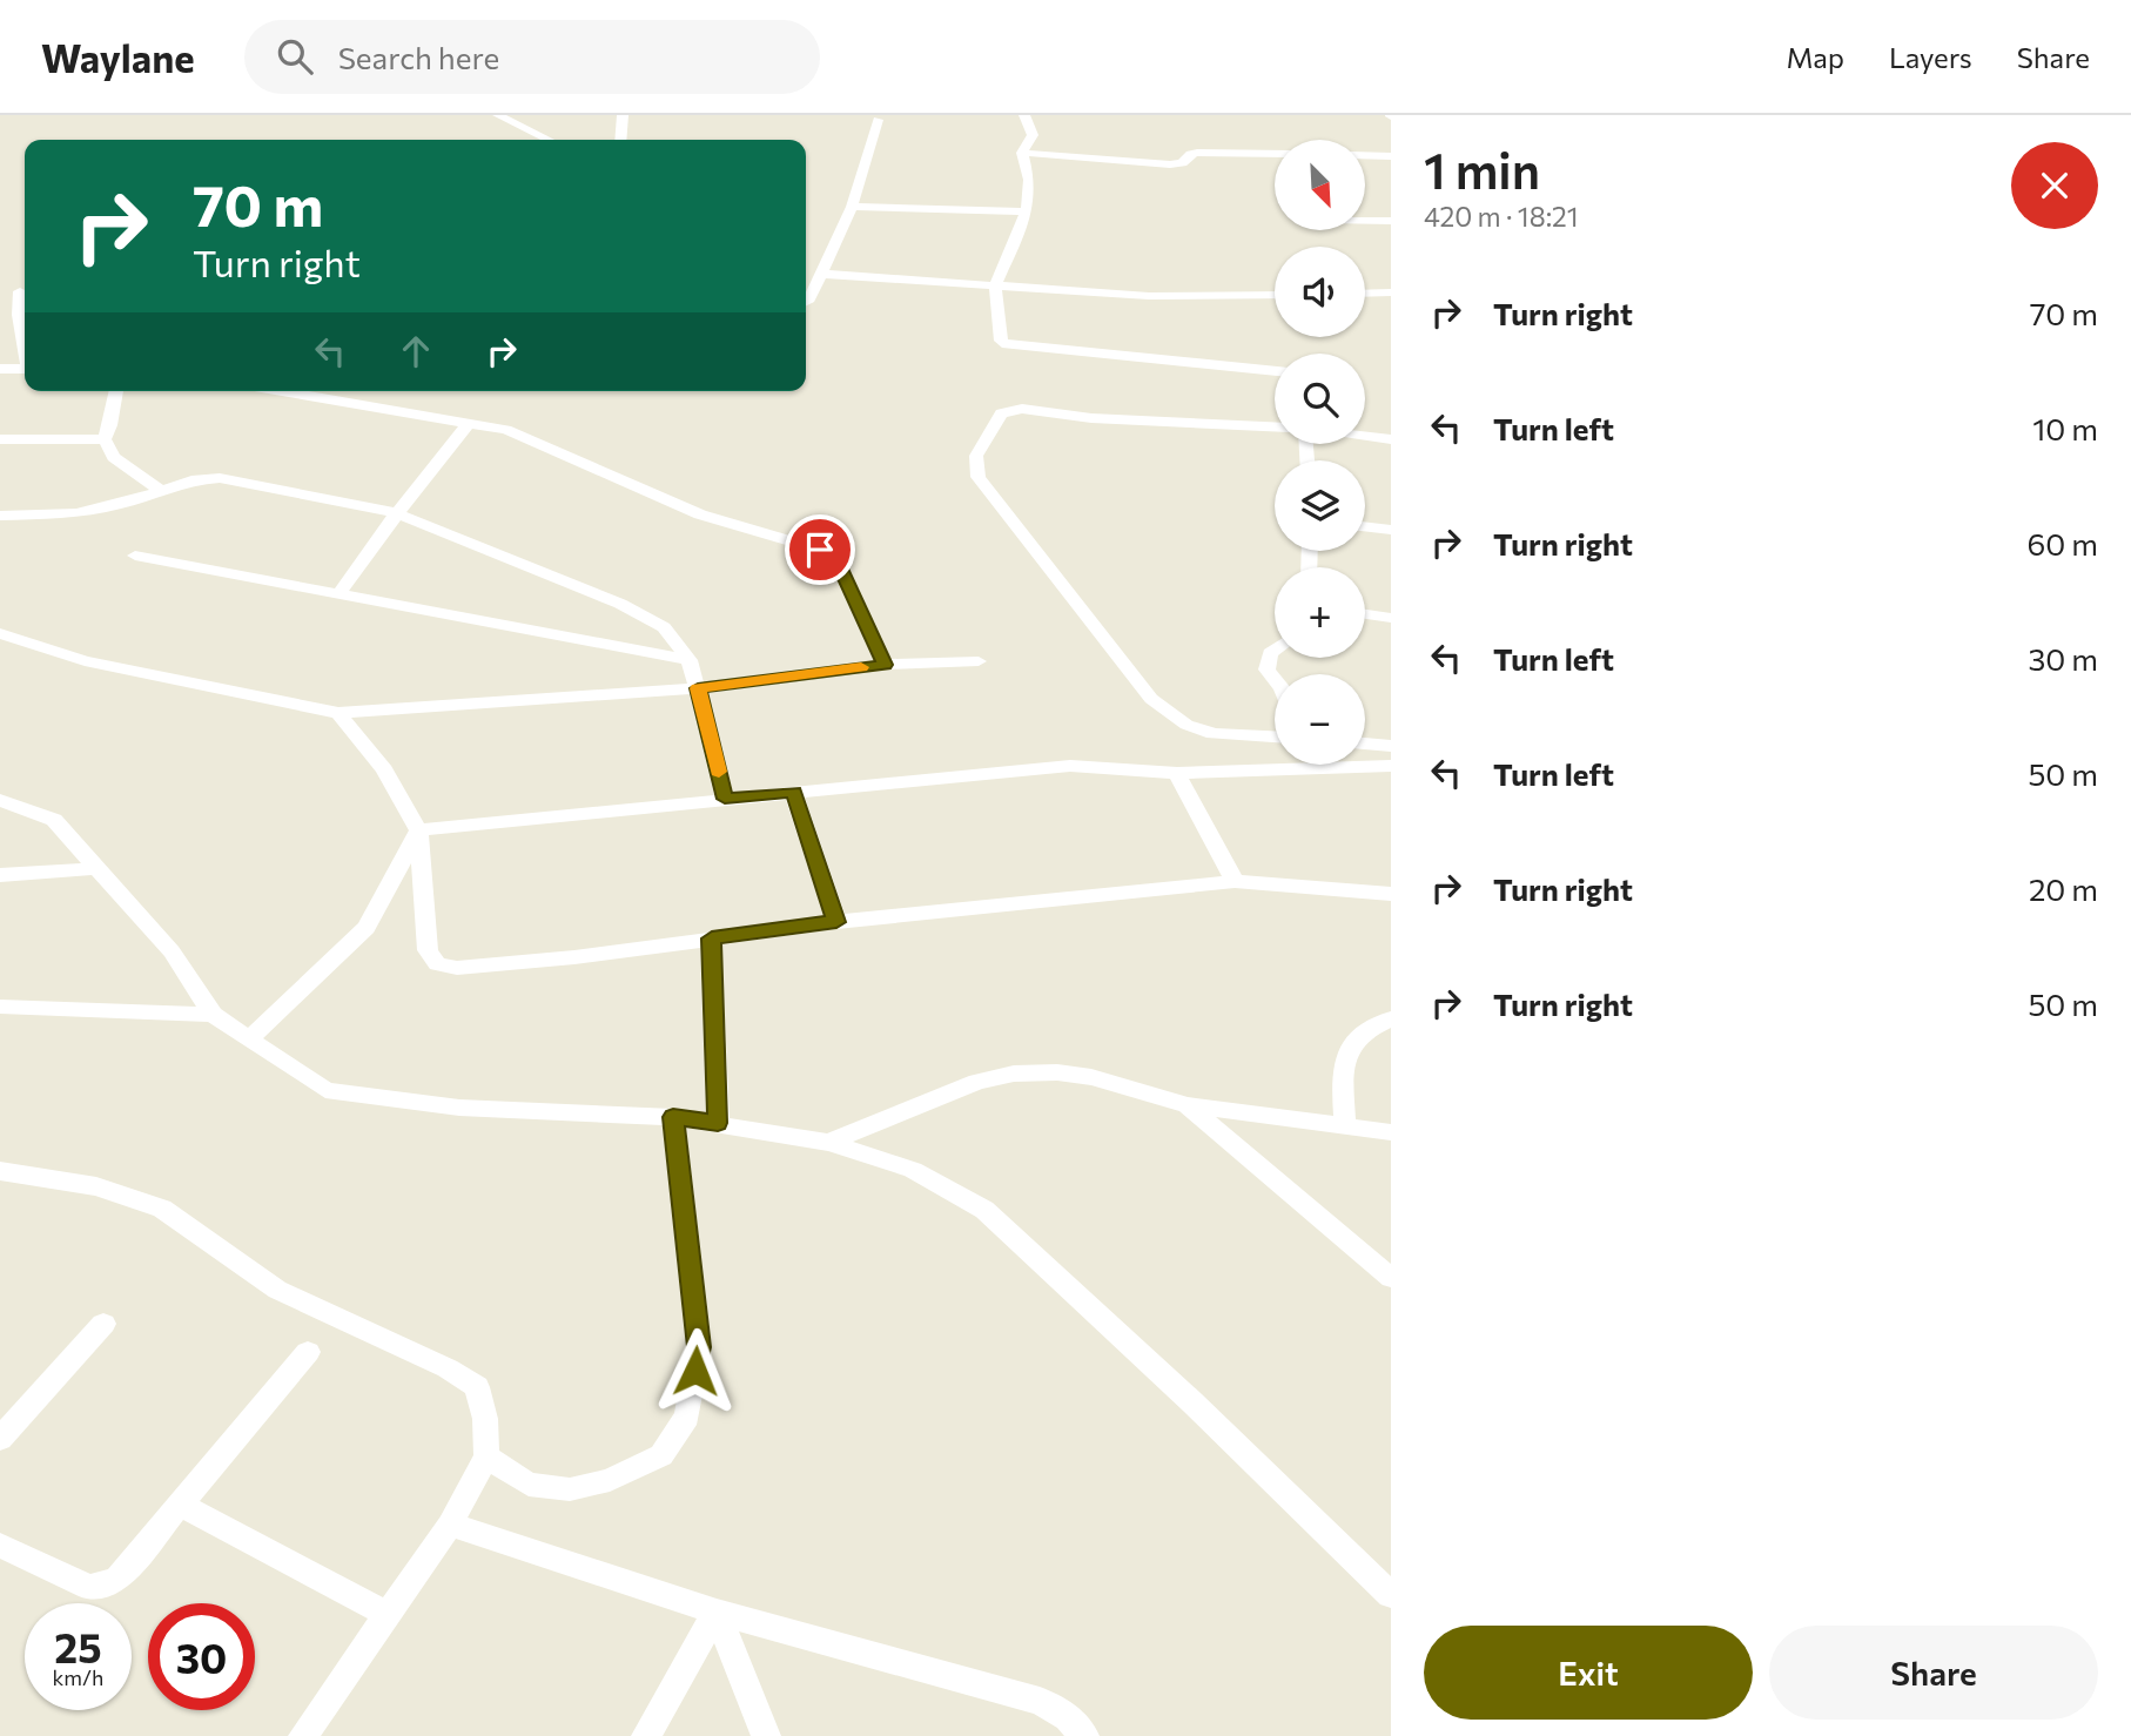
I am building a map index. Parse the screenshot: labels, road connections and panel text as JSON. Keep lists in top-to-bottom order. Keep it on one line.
{"north":"bottom right","page":{"header":"Waylane","search":"Search here","nav":["Map","Layers","Share"],"heading":["1 min","420 m · 18:21"],"map_buttons":["+","−"],"turn":["70 m","Turn right"],"list":[{"name":"Turn right","value":"70 m"},{"name":"Turn left","value":"10 m"},{"name":"Turn right","value":"60 m"},{"name":"Turn left","value":"30 m"},{"name":"Turn left","value":"50 m"},{"name":"Turn right","value":"20 m"},{"name":"Turn right","value":"50 m"}],"speed":"25 km/h","limit":"30","buttons":["Exit","Share"]}}
